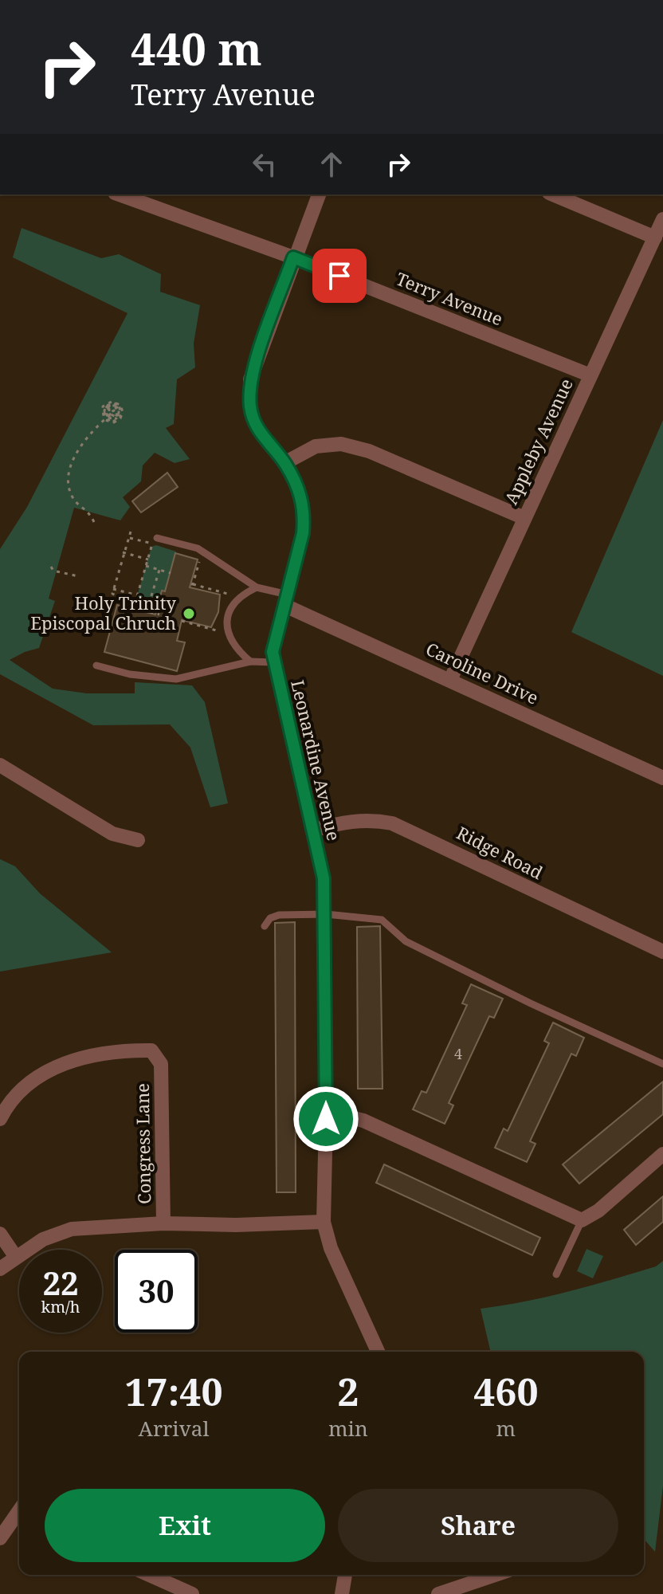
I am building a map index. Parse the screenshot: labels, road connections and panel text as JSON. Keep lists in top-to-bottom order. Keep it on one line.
{"streets":{"street":["Terry Avenue","Appleby Avenue","Caroline Drive","Leonardine Avenue","Ridge Road","Congress Lane"]},"crossings":[["Terry Avenue","Appleby Avenue"],["Terry Avenue","Leonardine Avenue"],["Appleby Avenue","Caroline Drive"],["Caroline Drive","Leonardine Avenue"],["Leonardine Avenue","Ridge Road"]],"places":["Holy Trinity Episcopal Chruch"],"house_numbers":["4"],"page":{"turn":["440 m","Terry Avenue"],"speed":"22 km/h","limit":"30","eta":["17:40","Arrival","2","min","460","m"],"buttons":["Exit","Share"]}}
